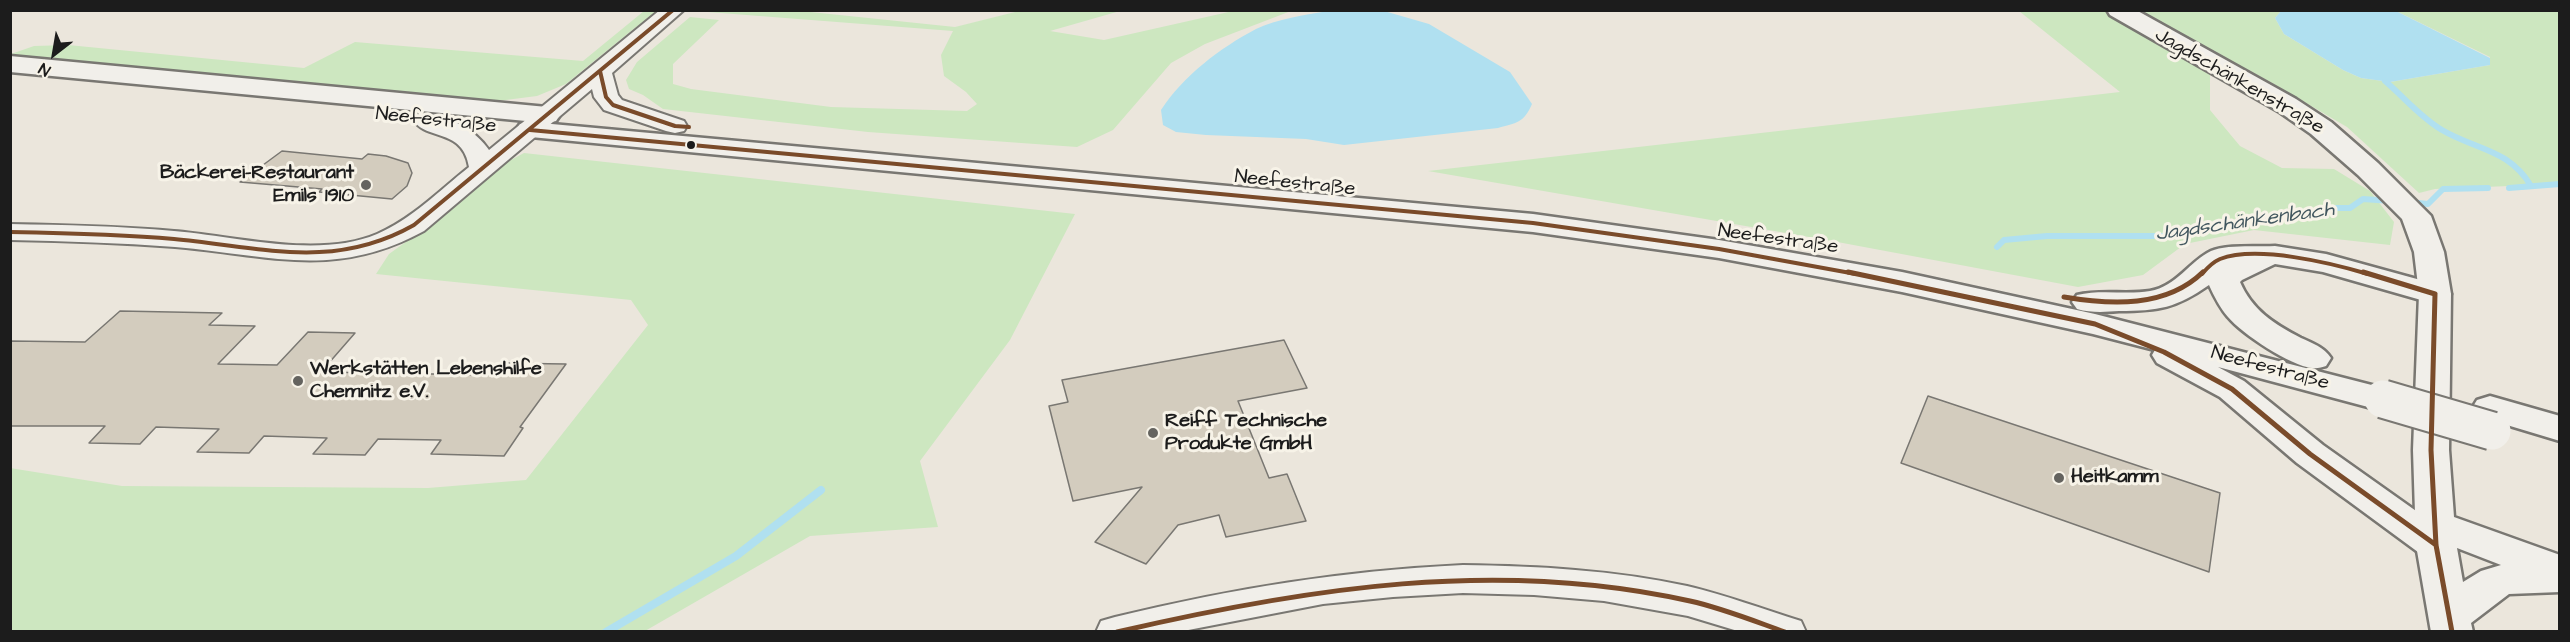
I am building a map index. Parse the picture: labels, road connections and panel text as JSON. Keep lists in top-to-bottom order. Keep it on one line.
{"streets":{"main road":["Jagdschänkenstraße","Neefestraße"]},"water":["Jagdschänkenbach"],"places":["Bäckerei-Restaurant Emils 1910","Werkstätten Lebenshilfe Chemnitz e.V.","Reiff Technische Produkte GmbH","Heitkamm"],"north":"bottom left"}
